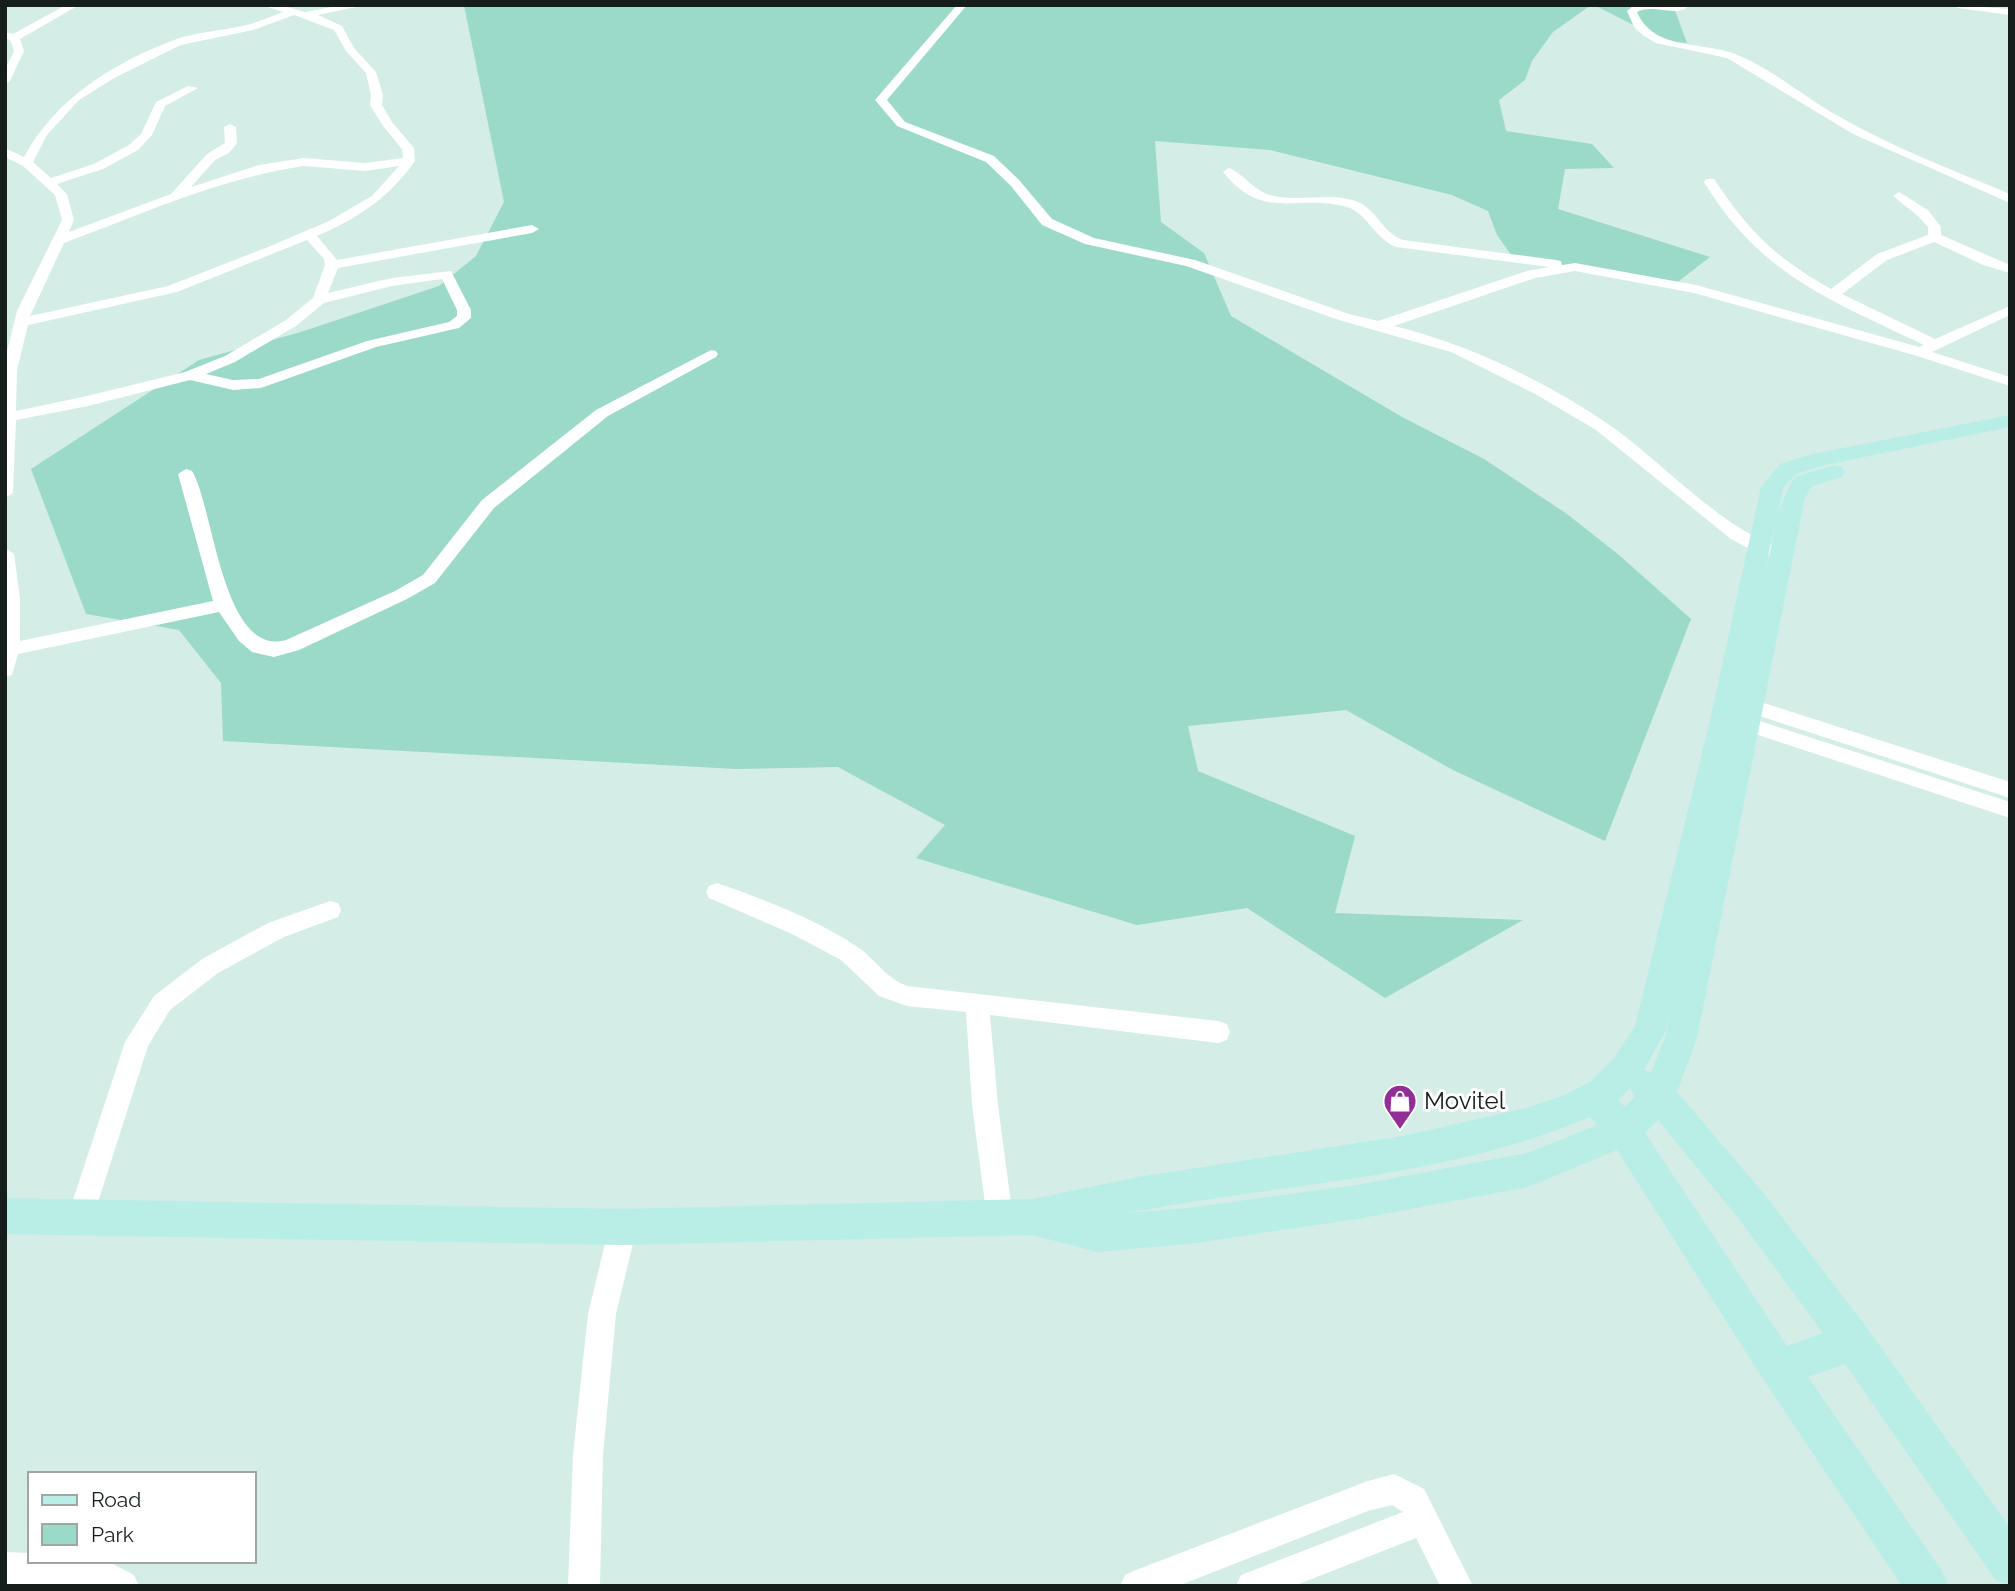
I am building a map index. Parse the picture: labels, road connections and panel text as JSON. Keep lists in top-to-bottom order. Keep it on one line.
{"places":{"shop":["Movitel"]},"legend":["Road","Park"]}
